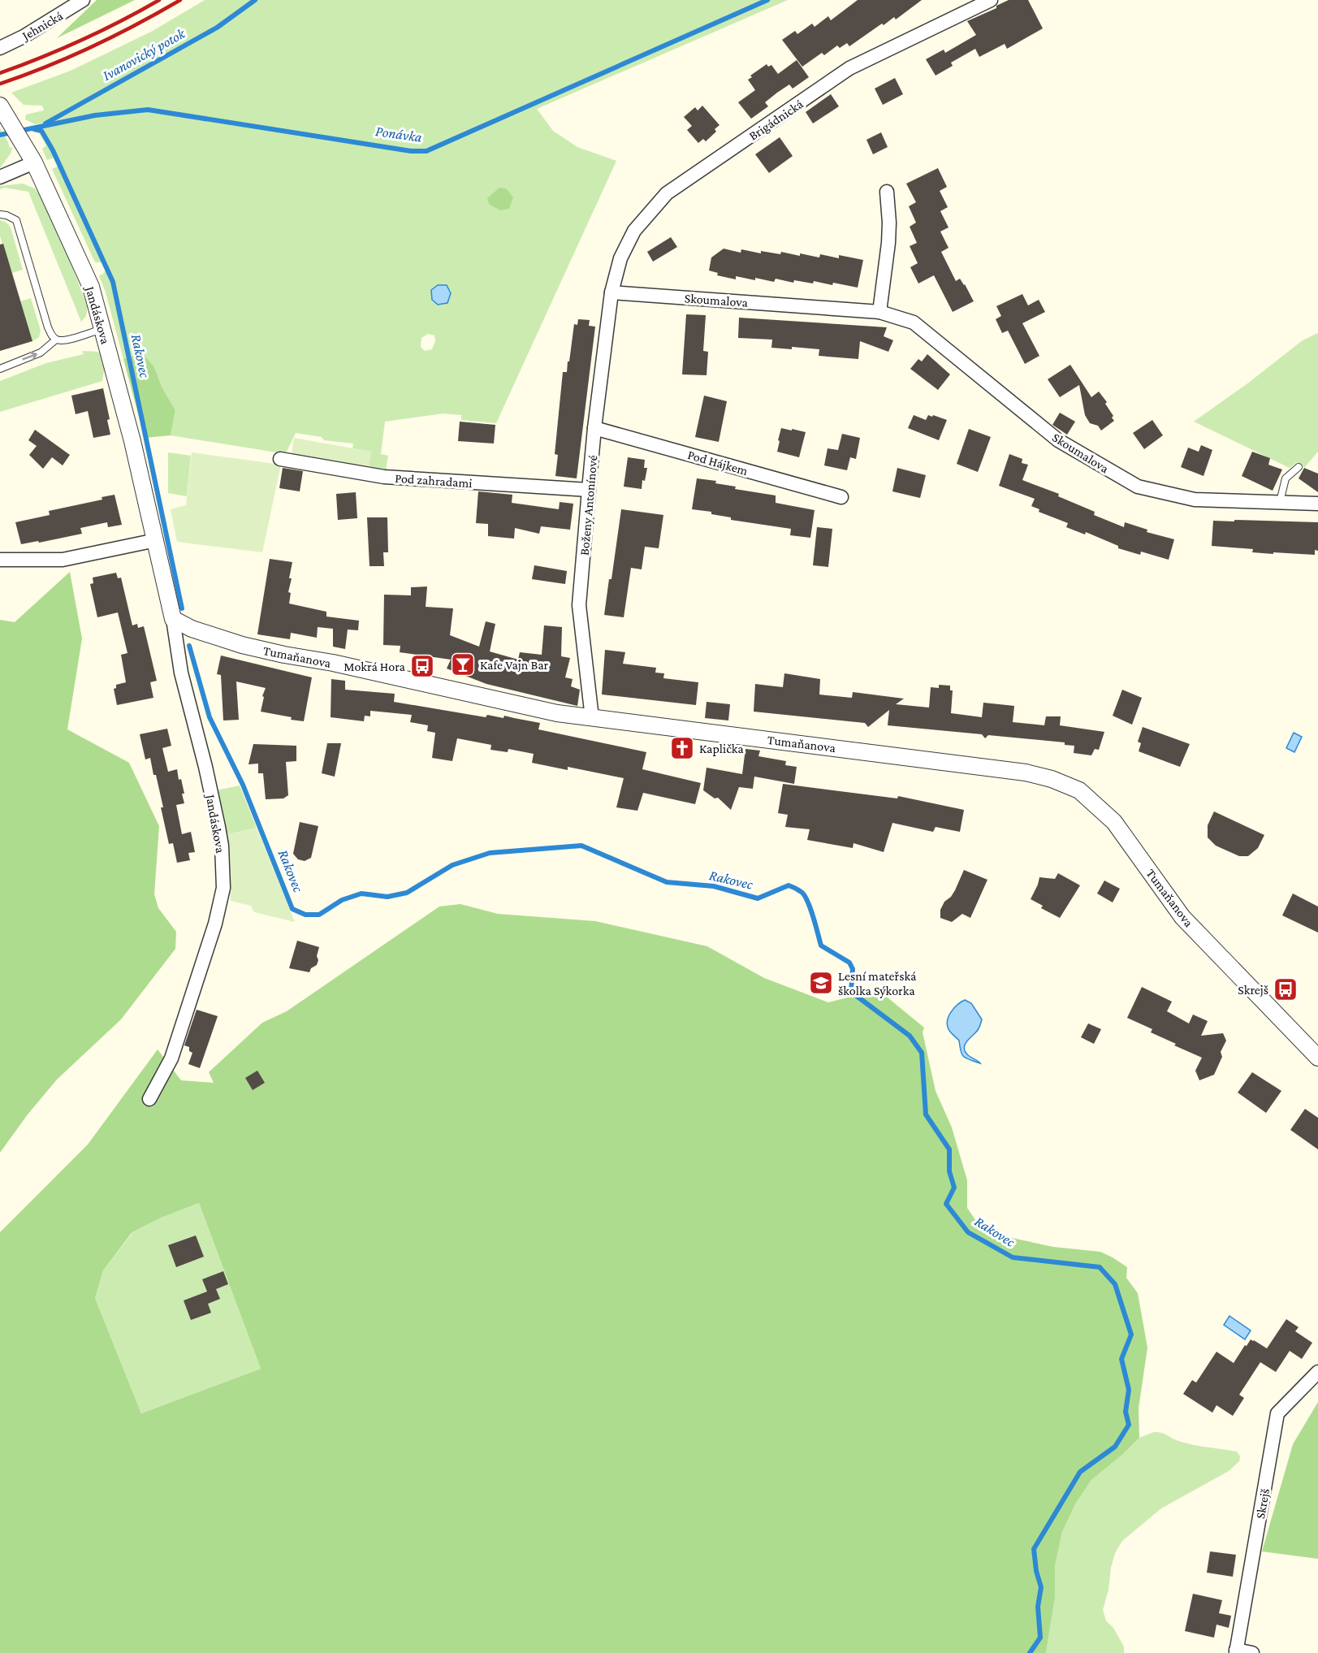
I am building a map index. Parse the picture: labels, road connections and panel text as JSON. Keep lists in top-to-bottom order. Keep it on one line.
{"streets":{"street":["Jehnická","Brigádnická","Skoumalova","Jandáskova","Pod Hájkem","Pod zahradami","Boženy Antonínové","Tumaňanova","Skrejš"]},"crossings":[["Brigádnická","Skoumalova"],["Brigádnická","Boženy Antonínové"],["Skoumalova","Boženy Antonínové"],["Jandáskova","Tumaňanova"],["Pod Hájkem","Boženy Antonínové"],["Pod zahradami","Boženy Antonínové"],["Boženy Antonínové","Tumaňanova"]],"water":["Ivanovický potok","Ponávka","Rakovec"],"places":{"bar":["Kafe Vajn Bar"],"bus stop":["Mokrá Hora","Skrejš"],"church":["Kaplička"],"school or university":["Lesní mateřská školka Sýkorka"]}}
